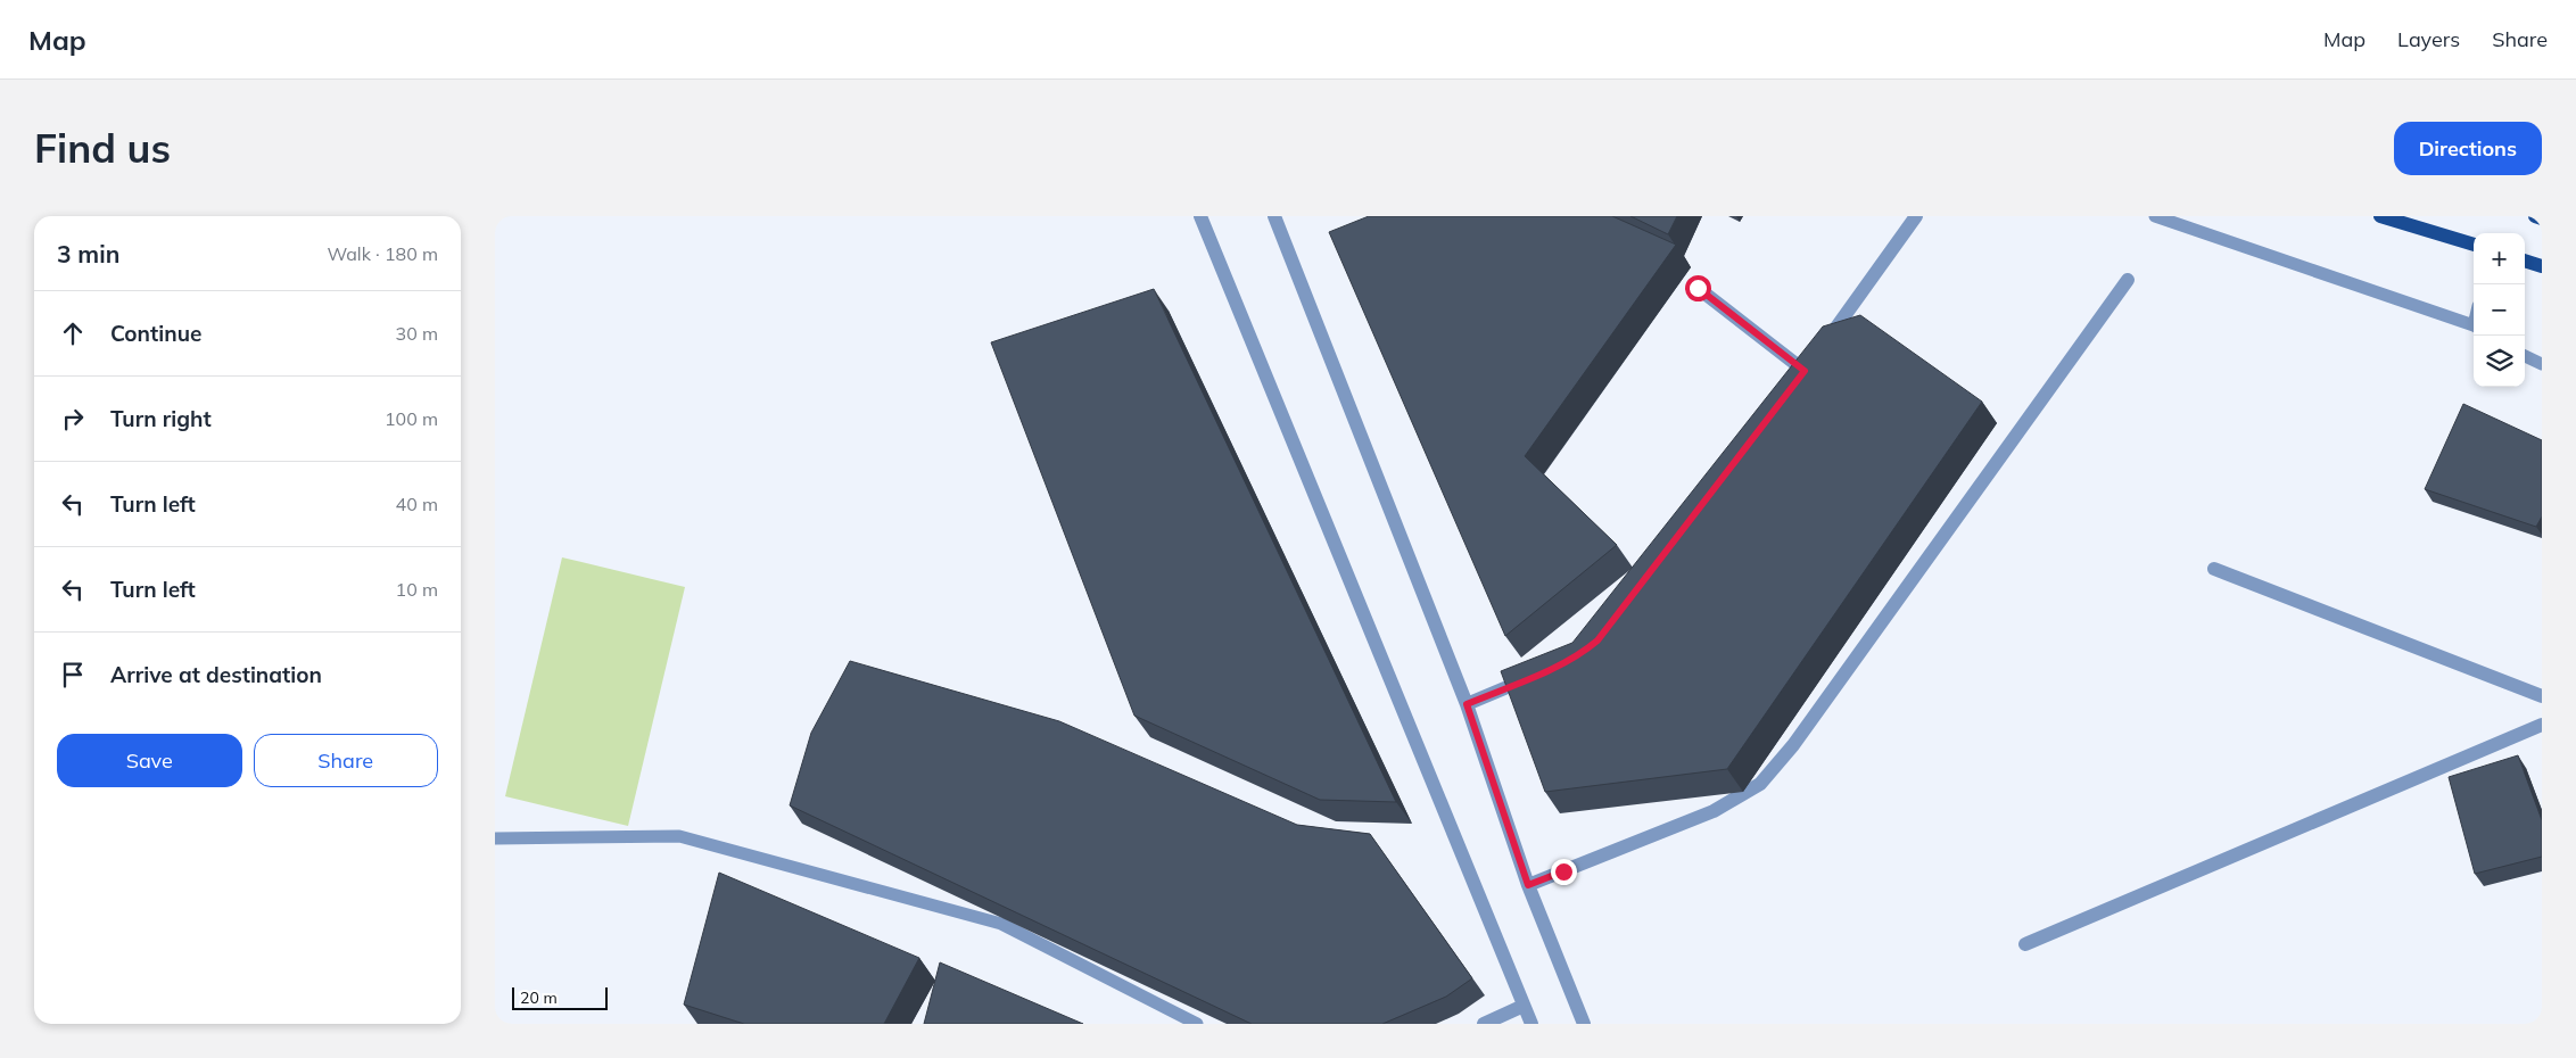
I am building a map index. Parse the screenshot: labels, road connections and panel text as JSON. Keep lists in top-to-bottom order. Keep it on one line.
{"scale_bar":"20 m","page":{"header":"Map","nav":["Map","Layers","Share"],"buttons":["Directions",["Save","Share"]],"title":"Find us","heading":["3 min","Walk · 180 m"],"map_buttons":["+","−"],"list":[["Continue","30 m"],["Turn right","100 m"],["Turn left","40 m"],["Turn left","10 m"],"Arrive at destination"],"scale":"20 m"}}
